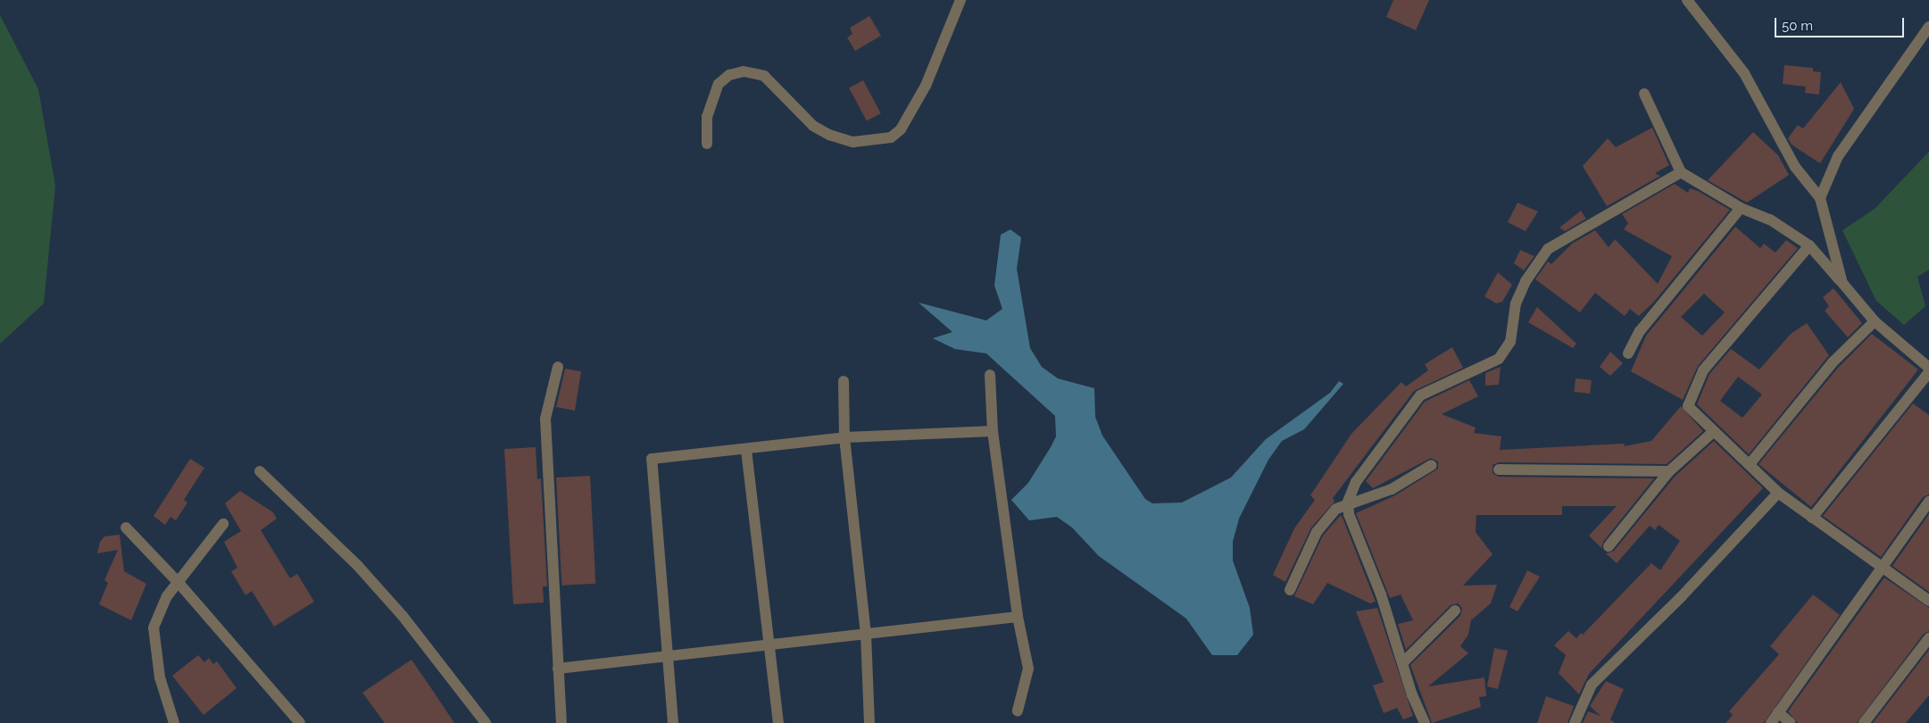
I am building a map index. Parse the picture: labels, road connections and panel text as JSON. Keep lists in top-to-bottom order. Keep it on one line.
{"scale_bar":"50 m"}
